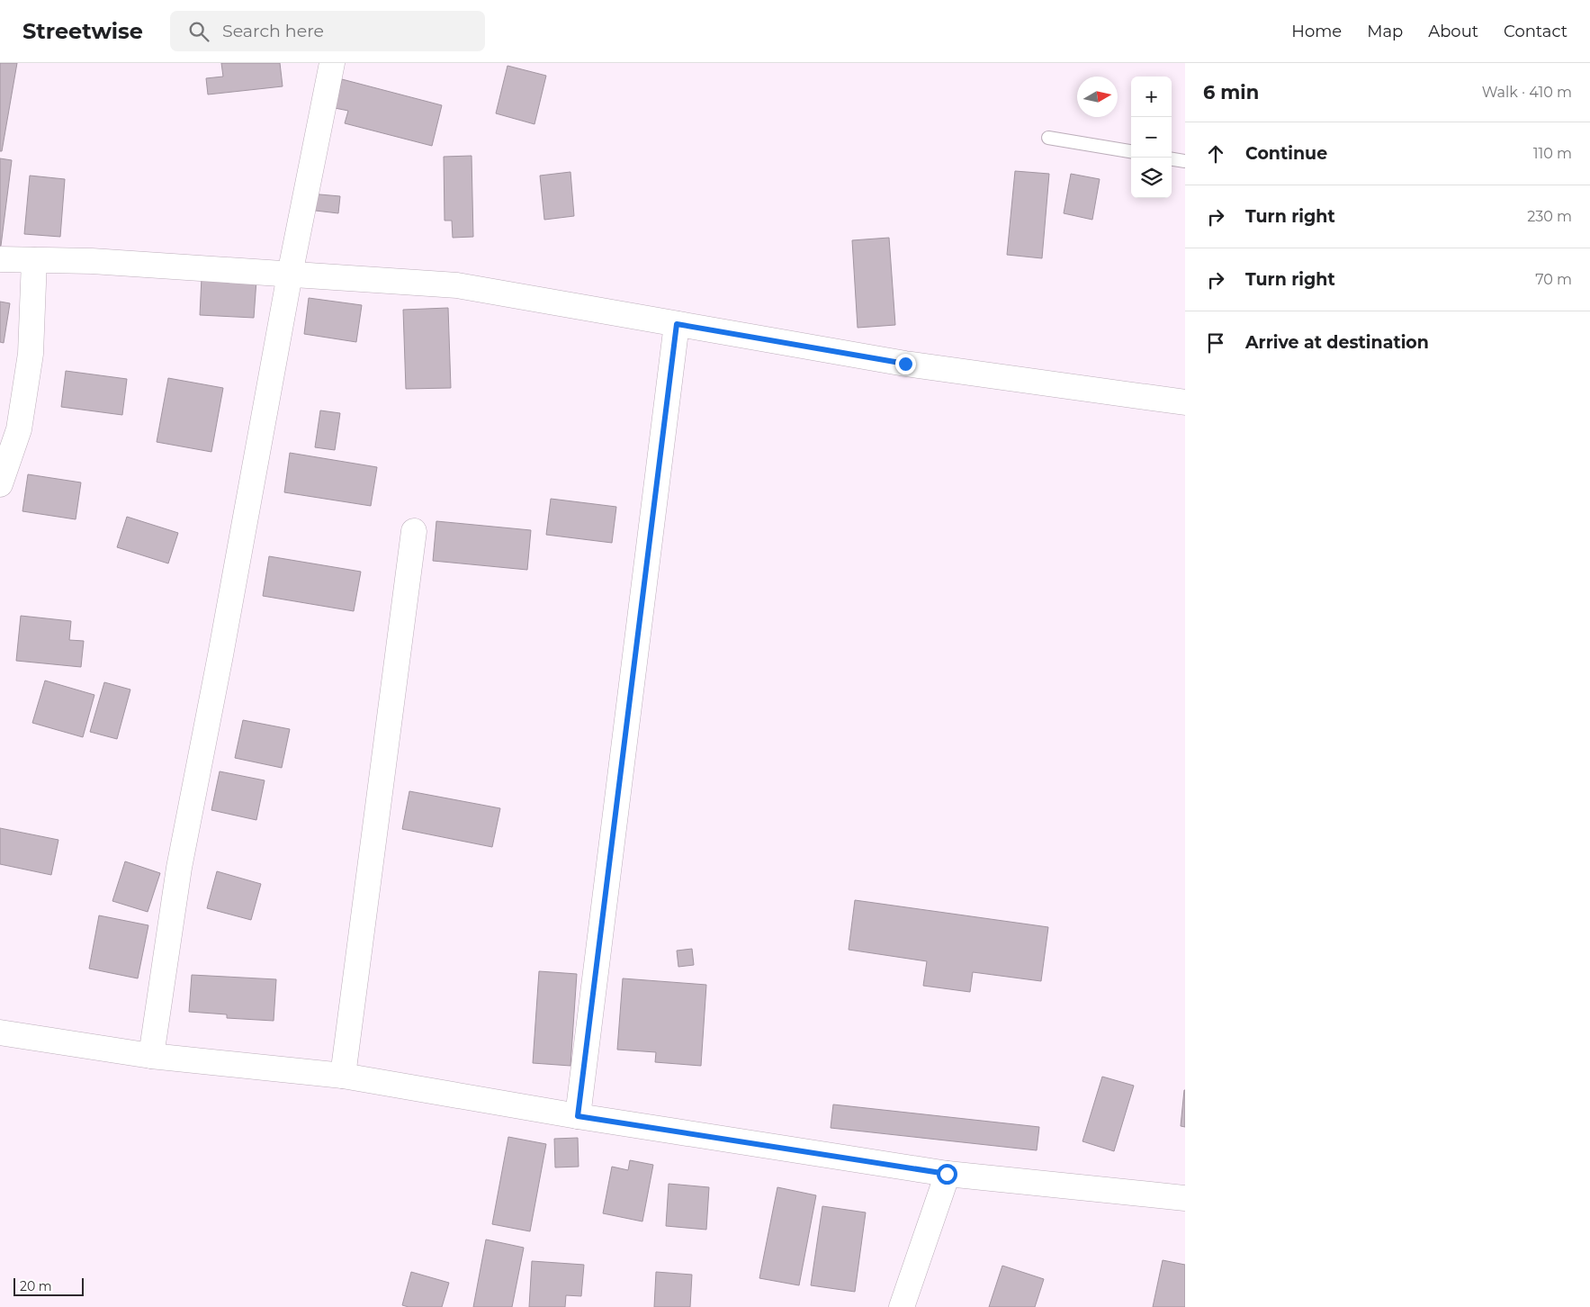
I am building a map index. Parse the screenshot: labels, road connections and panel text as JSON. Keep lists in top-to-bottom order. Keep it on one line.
{"scale_bar":"20 m","north":"right","page":{"header":"Streetwise","search":"Search here","nav":["Home","Map","About","Contact"],"heading":["6 min","Walk · 410 m"],"map_buttons":["+","−"],"list":[["Continue","110 m"],["Turn right","230 m"],["Turn right","70 m"],"Arrive at destination"],"scale":"20 m"}}
